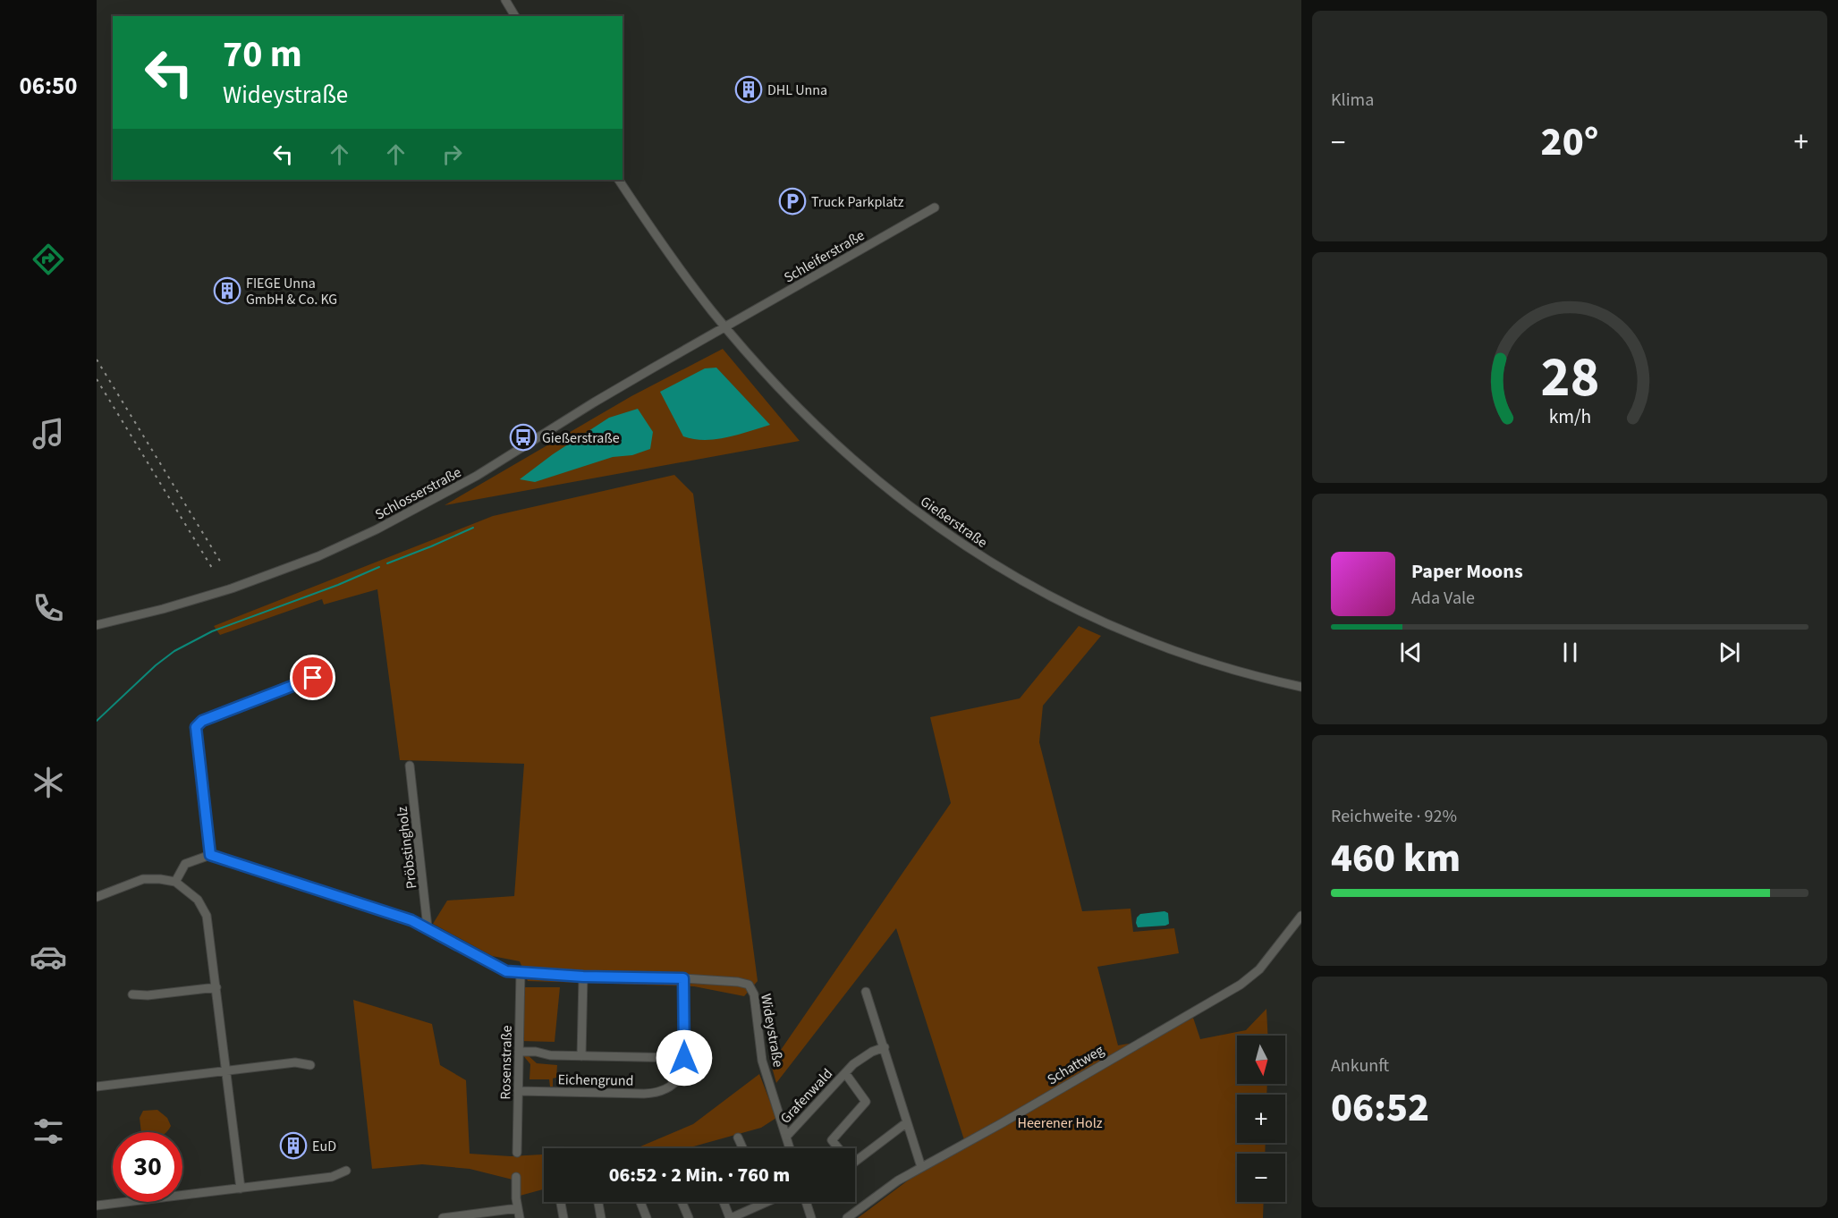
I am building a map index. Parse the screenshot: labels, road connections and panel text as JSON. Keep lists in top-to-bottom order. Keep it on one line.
{"streets":{"street":["Schleiferstraße","Schlosserstraße","Gießerstraße","Pröbstingholz","Wideystraße","Rosenstraße","Schattweg","Eichengrund","Grafenwald"]},"crossings":[["Schleiferstraße","Schlosserstraße"],["Schleiferstraße","Gießerstraße"],["Schlosserstraße","Gießerstraße"],["Pröbstingholz","Wideystraße"],["Wideystraße","Rosenstraße"],["Wideystraße","Eichengrund"],["Wideystraße","Grafenwald"],["Rosenstraße","Eichengrund"]],"parks":["Heerener Holz"],"places":{"building":["DHL Unna","FIEGE Unna GmbH & Co. KG","EuD"],"parking":["Truck Parkplatz"],"bus stop":["Gießerstraße"]},"north":"bottom","page":{"tabs":"06:50","tile":["Klima",["Reichweite · 92%","460 km"],["Ankunft","06:52"]],"turn":["70 m","Wideystraße"],"heat":["−","20°","+"],"song":["Paper Moons","Ada Vale"],"map_buttons":["+","−"],"limit":"30","trip":"06:52 · 2 Min. · 760 m","gauge":["28","km/h"]}}
